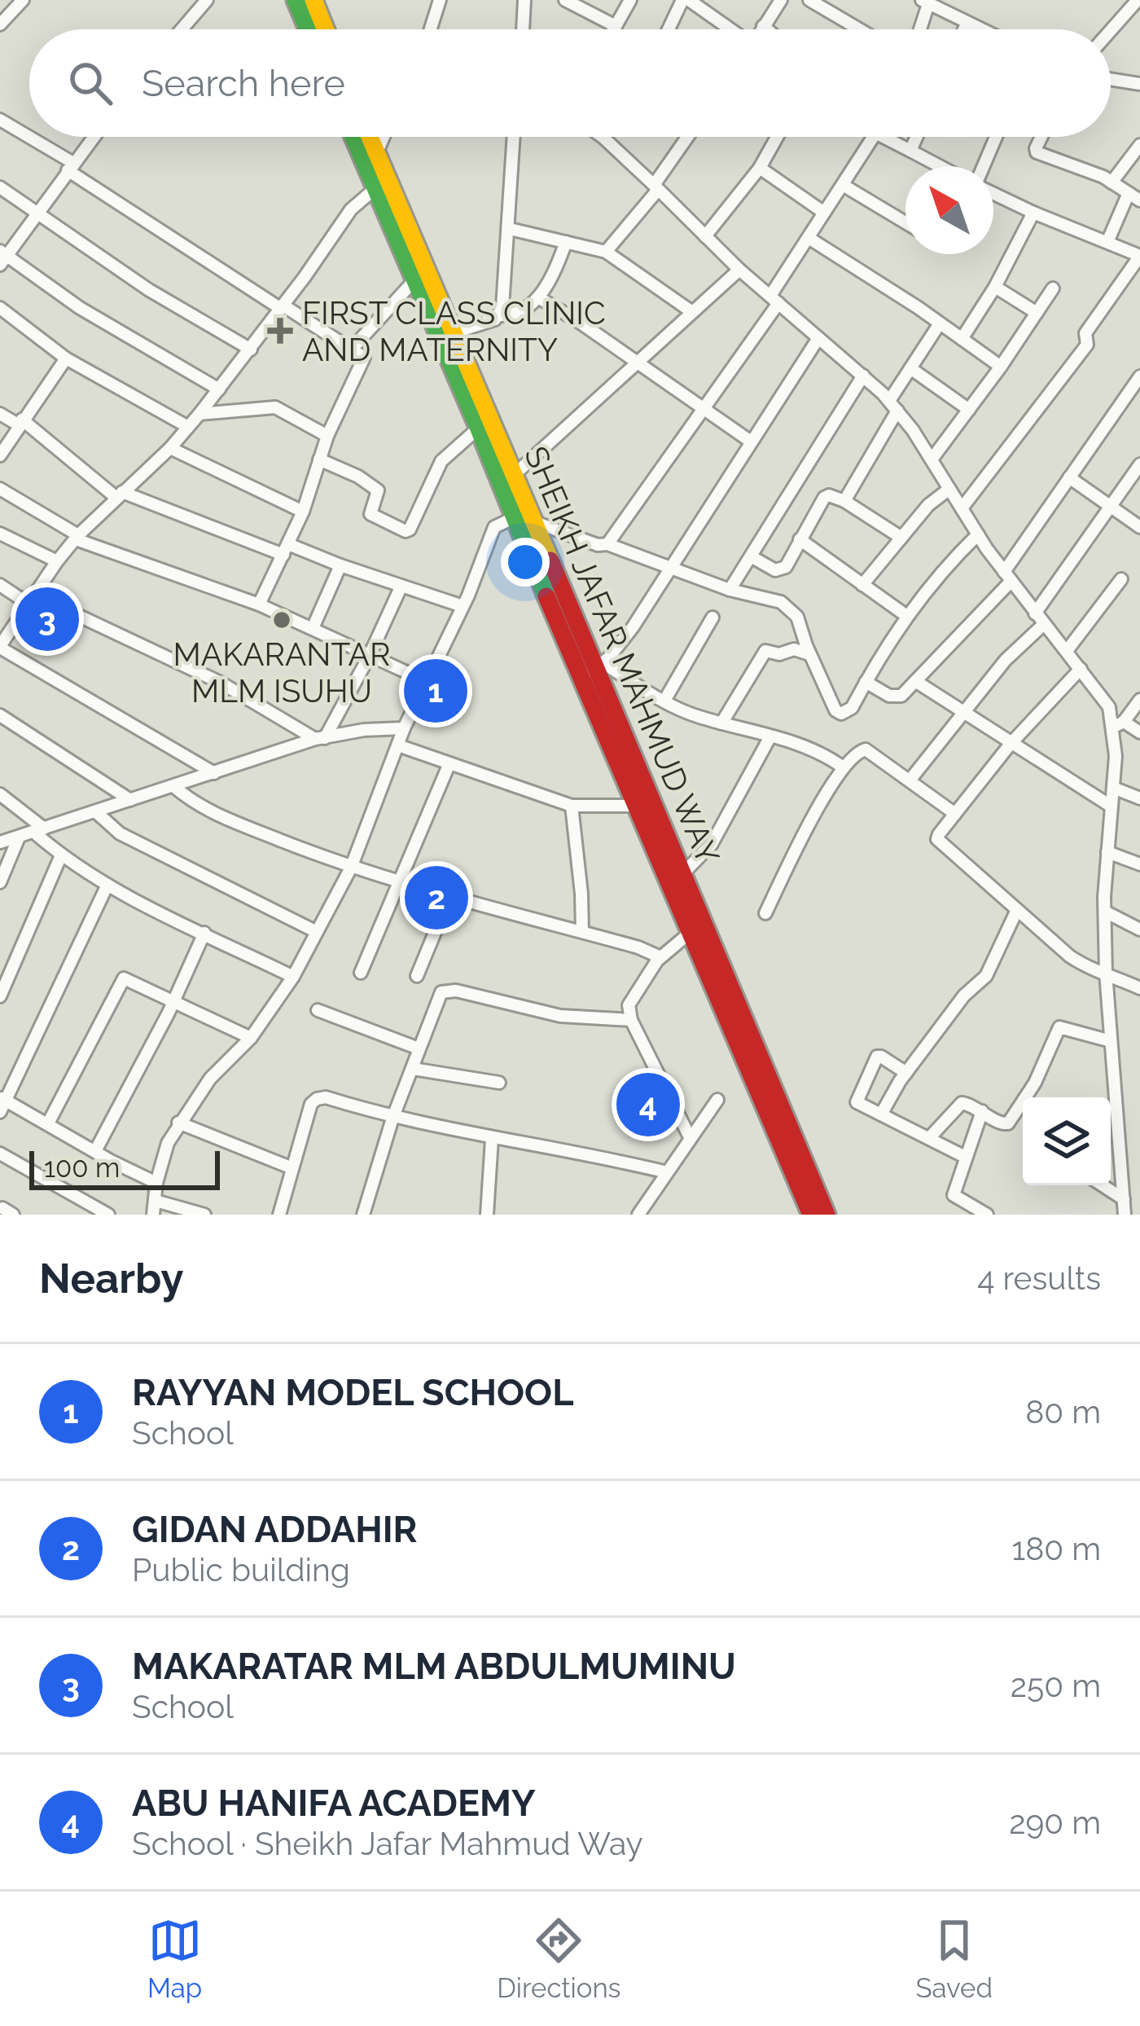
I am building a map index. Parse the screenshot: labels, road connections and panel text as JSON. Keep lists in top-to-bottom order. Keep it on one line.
{"streets":{"main road":["SHEIKH JAFAR MAHMUD WAY"]},"places":{"health":["FIRST CLASS CLINIC AND MATERNITY"],"other":["MAKARANTAR MLM ISUHU"]},"scale_bar":"100 m","north":"top left","page":{"search":"Search here","pins":["3","1","2","4"],"scale":"100 m","heading":["Nearby","4 results"],"list":[{"mark":"1","name":"RAYYAN MODEL SCHOOL","note":"School","value":"80 m"},{"mark":"2","name":"GIDAN ADDAHIR","note":"Public building","value":"180 m"},{"mark":"3","name":"MAKARATAR MLM ABDULMUMINU","note":"School","value":"250 m"},{"mark":"4","name":"ABU HANIFA ACADEMY","note":"School · Sheikh Jafar Mahmud Way","value":"290 m"}],"nav":["Map","Directions","Saved"]}}
